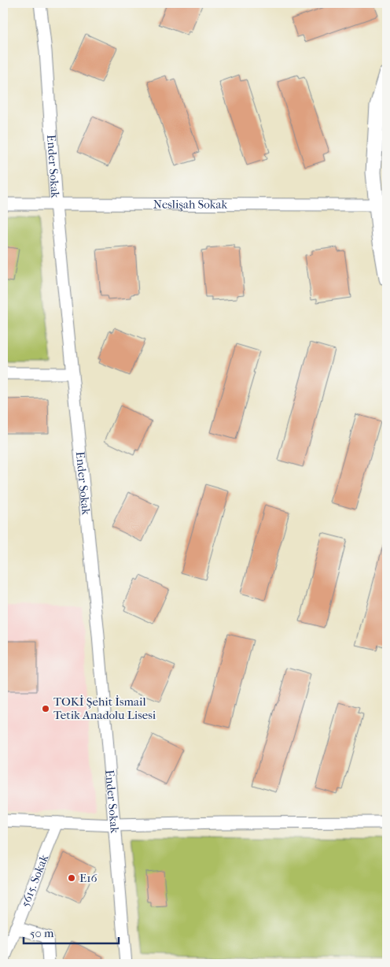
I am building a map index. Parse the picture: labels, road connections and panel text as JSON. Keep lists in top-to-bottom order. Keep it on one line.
{"streets":{"street":["Ender Sokak","Neslişah Sokak","5615. Sokak"]},"crossings":[["Ender Sokak","Neslişah Sokak"]],"places":["TOKİ Şehit İsmail Tetik Anadolu Lisesi","E16"],"scale_bar":"50 m"}
